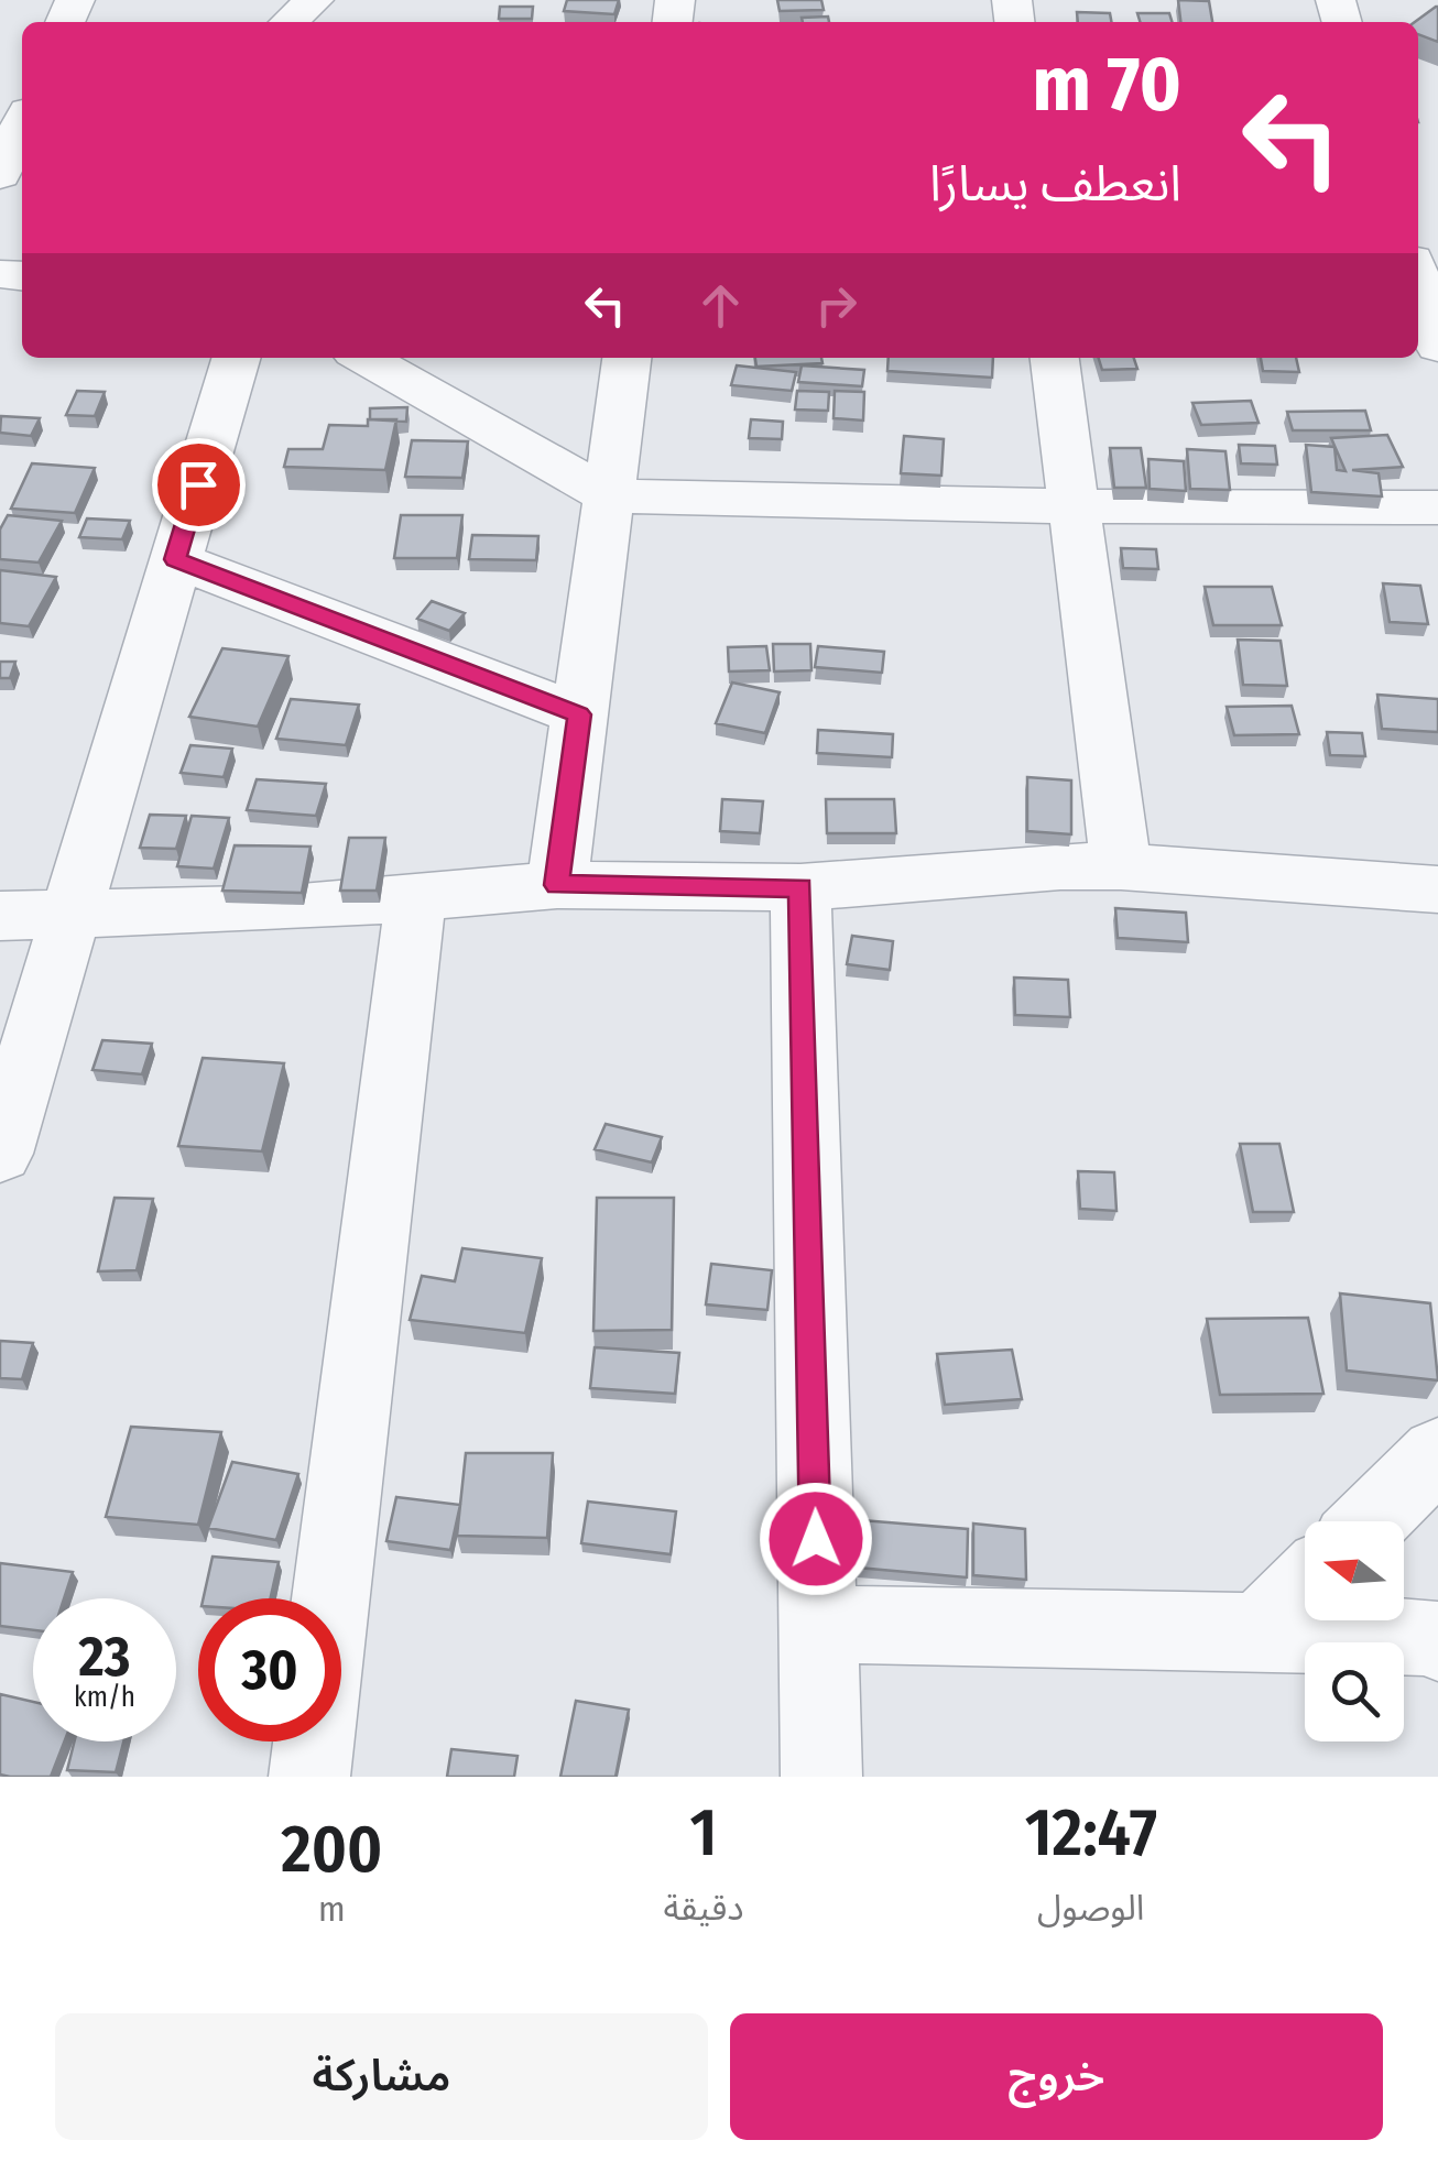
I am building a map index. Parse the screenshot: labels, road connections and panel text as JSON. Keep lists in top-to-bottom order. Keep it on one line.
{"north":"left","page":{"turn":["70 m","انعطف يسارًا"],"speed":"23 km/h","limit":"30","eta":["12:47","الوصول","1","دقيقة","200","m"],"buttons":["خروج","مشاركة"]}}
